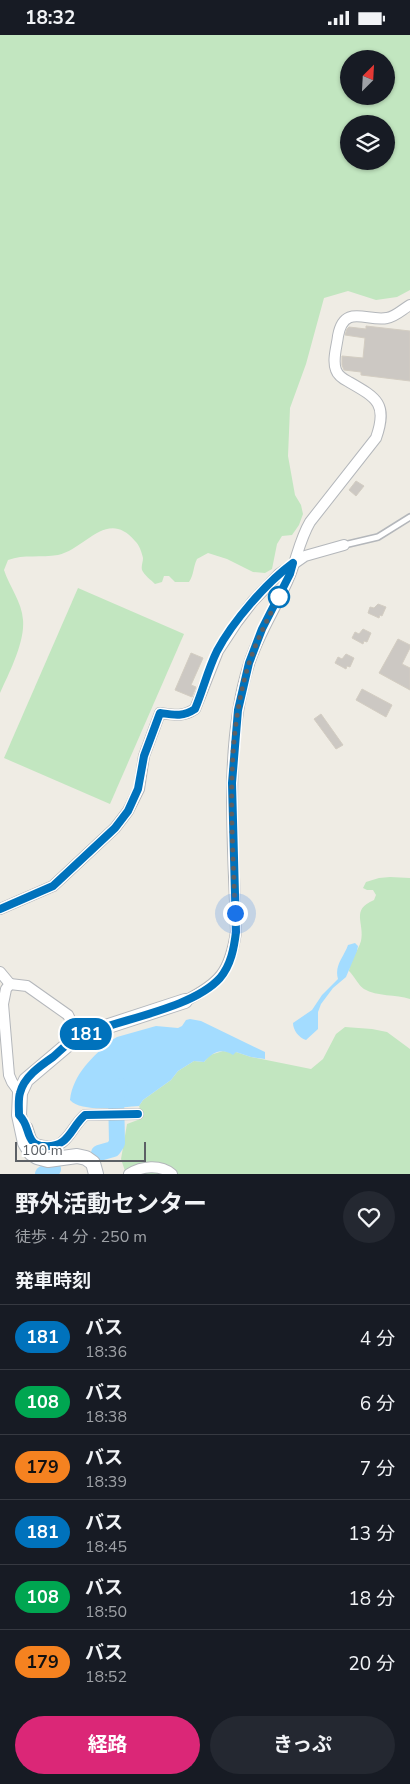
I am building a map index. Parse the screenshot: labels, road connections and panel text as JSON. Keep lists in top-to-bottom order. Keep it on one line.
{"lines":["bus line 181"],"scale_bar":"100 m","north":"top right","page":{"status":"18:32","on_map":"181","scale":"100 m","heading":[["野外活動センター","徒歩 · 4 分 · 250 m"],"発車時刻"],"list":[{"mark":"181","name":"バス","note":"18:36","value":"4 分"},{"mark":"108","name":"バス","note":"18:38","value":"6 分"},{"mark":"179","name":"バス","note":"18:39","value":"7 分"},{"mark":"181","name":"バス","note":"18:45","value":"13 分"},{"mark":"108","name":"バス","note":"18:50","value":"18 分"},{"mark":"179","name":"バス","note":"18:52","value":"20 分"}],"buttons":["経路","きっぷ"]}}
